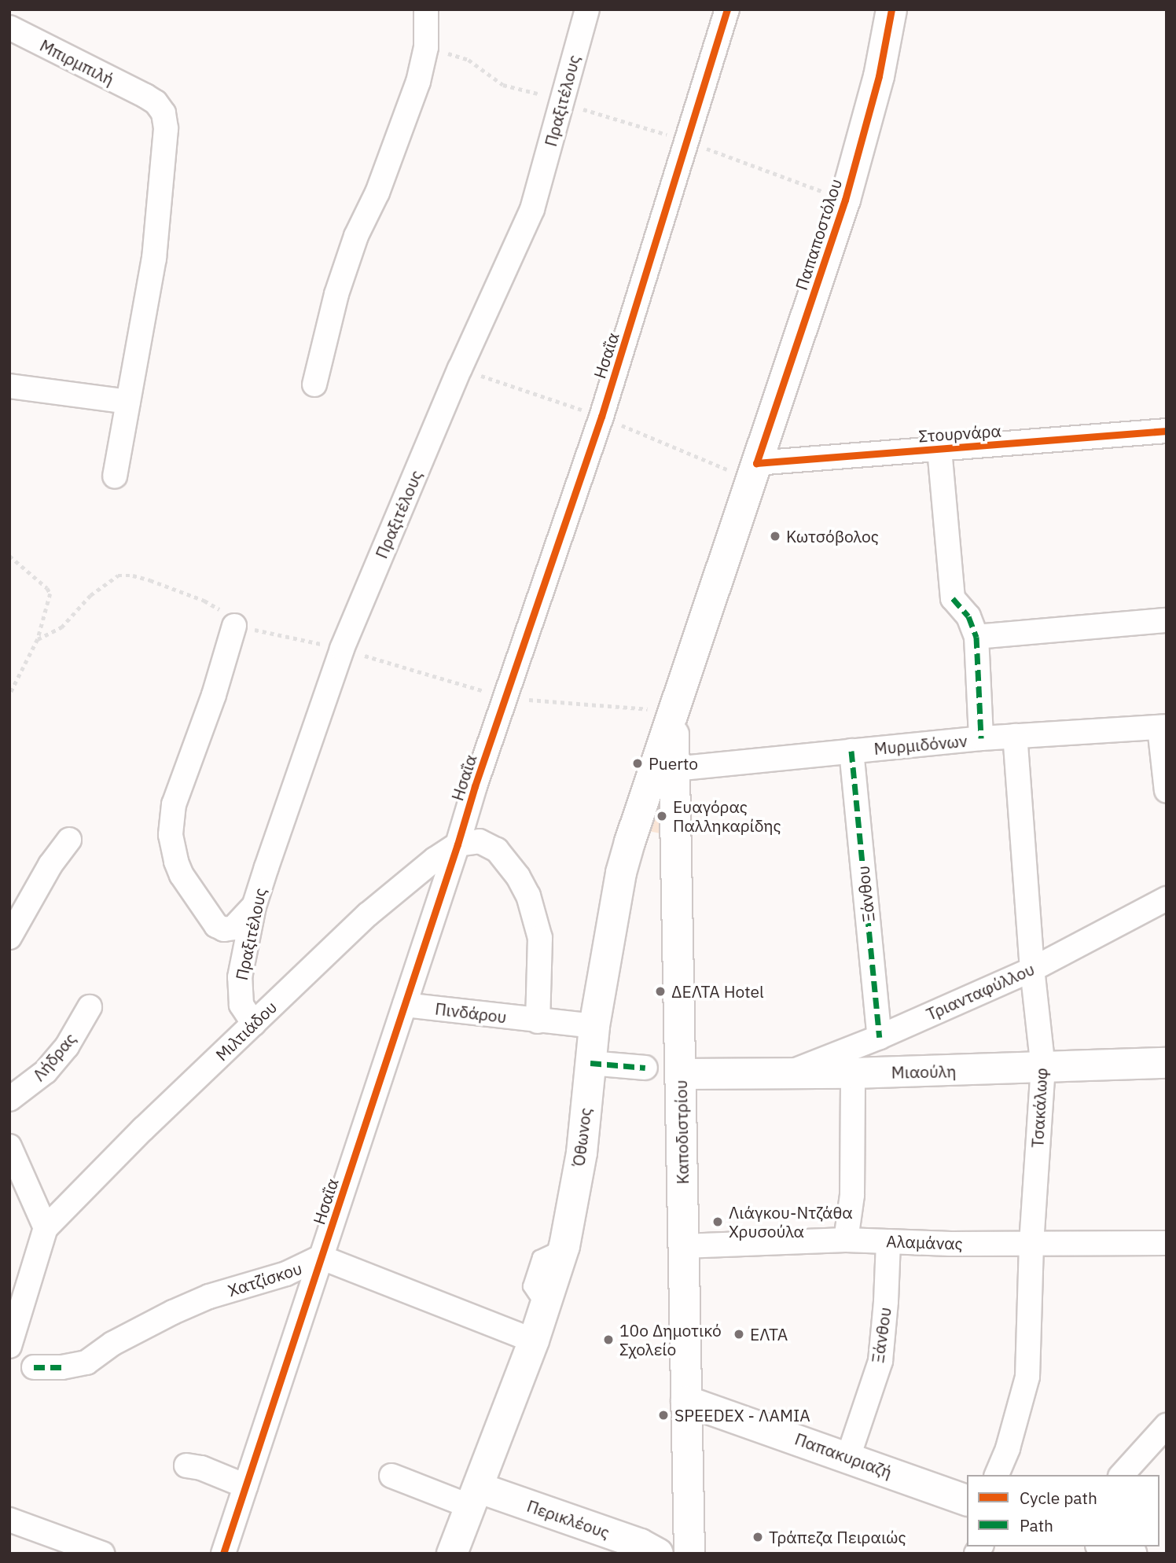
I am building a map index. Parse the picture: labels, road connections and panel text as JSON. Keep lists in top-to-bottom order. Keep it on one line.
{"streets":{"main road":["Παπαποστόλου","Μιαούλη","Καποδιστρίου","Όθωνος","Παπακυριαζή","Περικλέους"],"street":["Μπιρμπιλή","Πραξιτέλους","Ησαΐα","Στουρνάρα","Μυρμιδόνων","Ξάνθου","Τριανταφύλλου","Πινδάρου","Μιλτιάδου","Λήδρας","Τσακάλωφ","Αλαμάνας","Χατζίσκου"]},"crossings":[["Πραξιτέλους","Μιλτιάδου"],["Παπαποστόλου","Στουρνάρα"],["Παπαποστόλου","Καποδιστρίου"],["Παπαποστόλου","Όθωνος"],["Ησαΐα","Πινδάρου"],["Ησαΐα","Μιλτιάδου"],["Ησαΐα","Χατζίσκου"],["Μυρμιδόνων","Ξάνθου"],["Μυρμιδόνων","Τσακάλωφ"],["Μυρμιδόνων","Καποδιστρίου"],["Ξάνθου","Τριανταφύλλου"],["Ξάνθου","Αλαμάνας"],["Ξάνθου","Παπακυριαζή"],["Τριανταφύλλου","Μιαούλη"],["Τριανταφύλλου","Τσακάλωφ"],["Πινδάρου","Όθωνος"],["Μιαούλη","Τσακάλωφ"],["Μιαούλη","Καποδιστρίου"],["Τσακάλωφ","Αλαμάνας"],["Καποδιστρίου","Όθωνος"],["Καποδιστρίου","Αλαμάνας"],["Καποδιστρίου","Παπακυριαζή"],["Όθωνος","Χατζίσκου"],["Όθωνος","Περικλέους"]],"places":["Κωτσόβολος","Puerto","Ευαγόρας Παλληκαρίδης","ΔΕΛΤΑ Hotel","Λιάγκου-Ντζάθα Χρυσούλα","ΕΛΤΑ","10ο Δημοτικό Σχολείο","SPEEDEX - ΛΑΜΙΑ","Τράπεζα Πειραιώς"],"legend":["Cycle path","Path"]}
